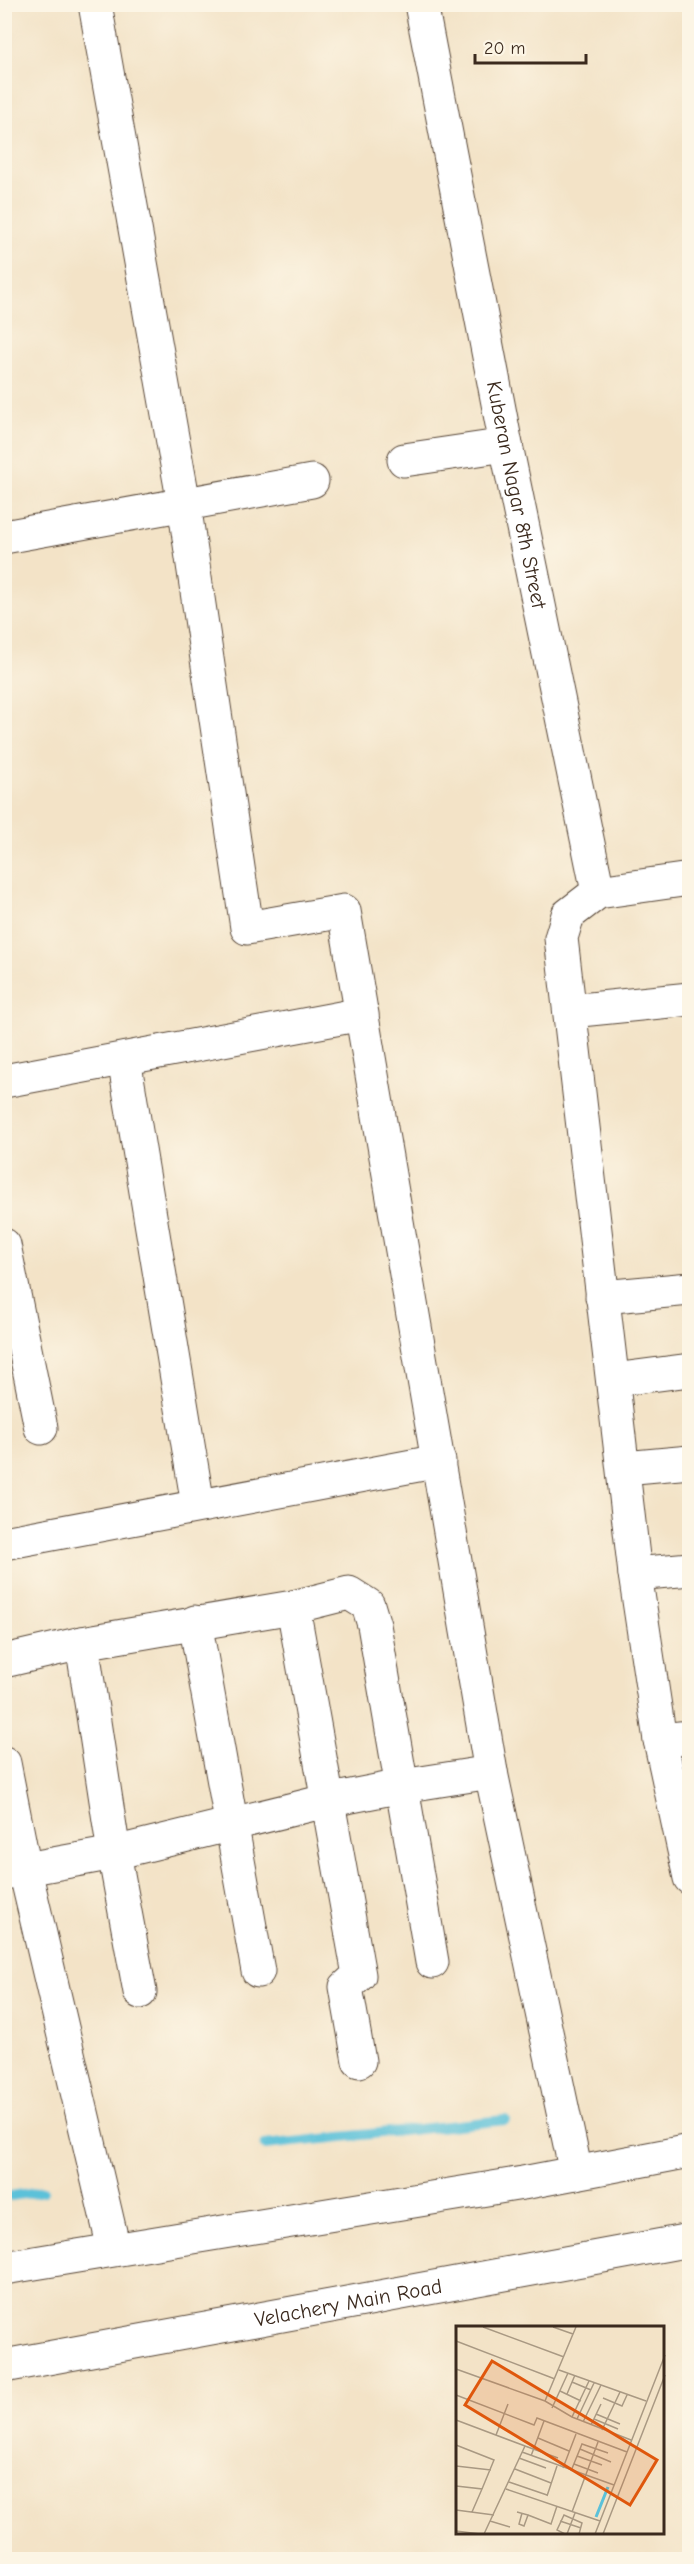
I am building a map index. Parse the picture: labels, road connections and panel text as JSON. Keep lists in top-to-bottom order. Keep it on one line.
{"streets":{"street":["Kuberan Nagar 8th Street","Velachery Main Road"]},"scale_bar":"20 m"}
